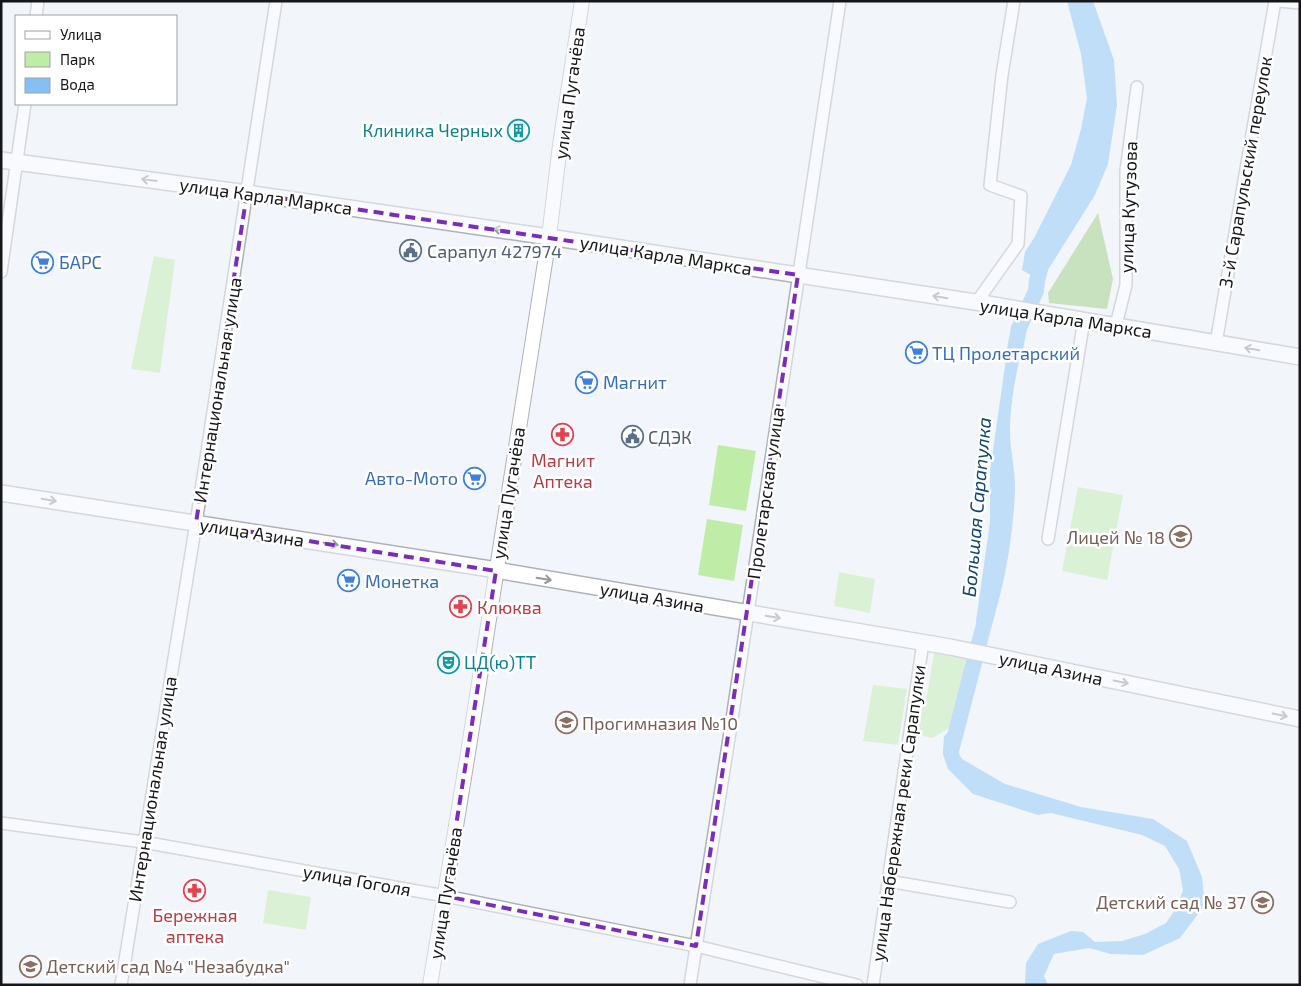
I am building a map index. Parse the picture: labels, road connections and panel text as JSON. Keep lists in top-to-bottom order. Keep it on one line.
{"streets":{"main road":["улица Карла Маркса","улица Азина"],"street":["улица Пугачёва","3-й Сарапульский переулок","улица Кутузова","Интернациональная улица","Пролетарская улица","улица Набережная реки Сарапулки","улица Гоголя"]},"crossings":[["улица Пугачёва","улица Карла Маркса"],["улица Пугачёва","улица Азина"],["улица Пугачёва","улица Гоголя"],["3-й Сарапульский переулок","улица Карла Маркса"],["улица Карла Маркса","улица Кутузова"],["улица Карла Маркса","Интернациональная улица"],["улица Карла Маркса","Пролетарская улица"],["Интернациональная улица","улица Азина"],["Интернациональная улица","улица Гоголя"],["Пролетарская улица","улица Азина"],["Пролетарская улица","улица Гоголя"],["улица Азина","улица Набережная реки Сарапулки"]],"one_way":["улица Карла Маркса","улица Азина"],"water":["Большая Сарапулка"],"places":{"building":["Клиника Черных"],"public building":["Сарапул 427974","СДЭК"],"supermarket":["БАРС","ТЦ Пролетарский","Магнит","Авто-Мото","Монетка"],"pharmacy":["Магнит Аптека","Клюква","Бережная аптека"],"school or university":["Лицей № 18","Прогимназия №10","Детский сад № 37","Детский сад №4 \"Незабудка\""],"theatre":["ЦД(ю)ТТ"]},"legend":["Улица","Парк","Вода"]}
